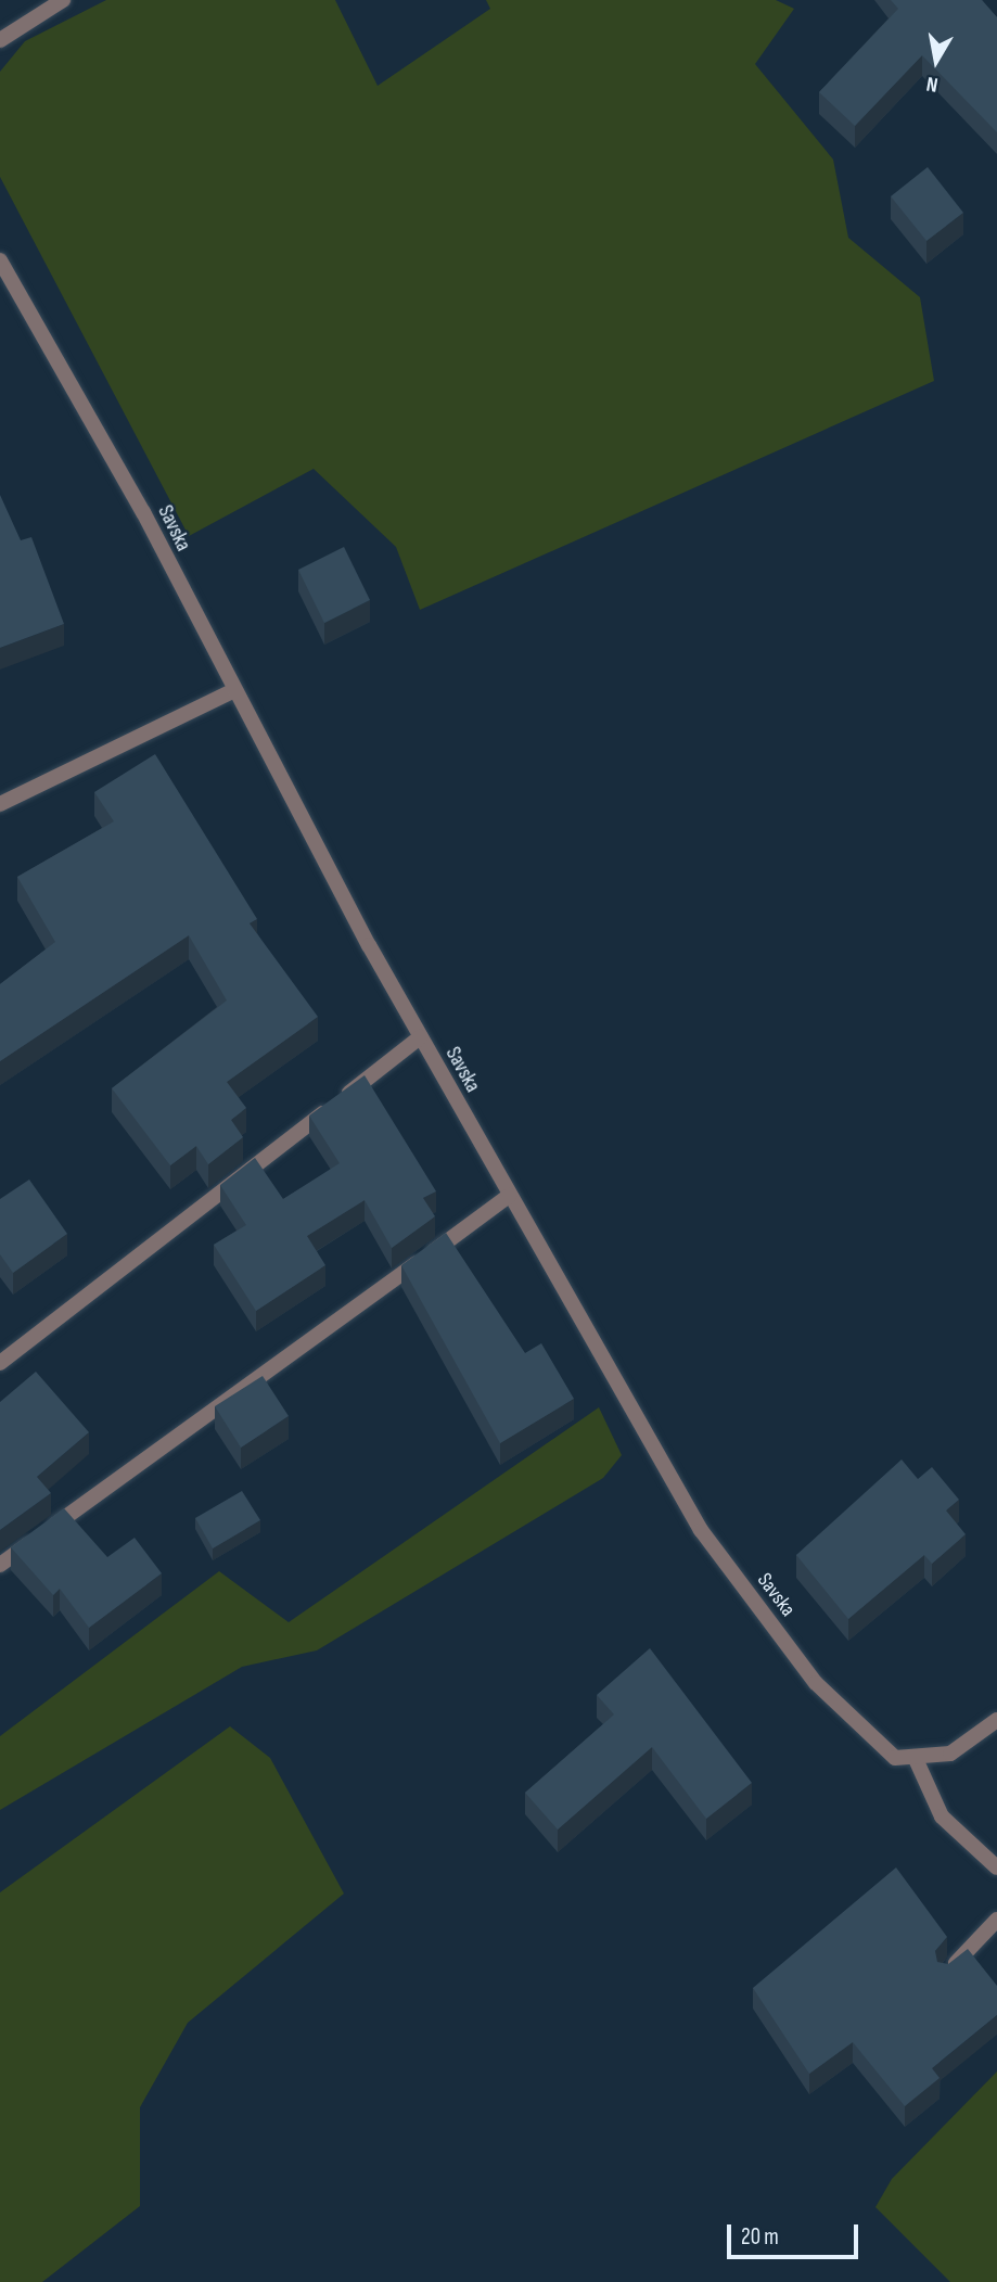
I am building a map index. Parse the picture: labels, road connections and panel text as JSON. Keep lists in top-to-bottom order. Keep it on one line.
{"streets":{"street":["Savska"]},"scale_bar":"20 m","north":"bottom"}
